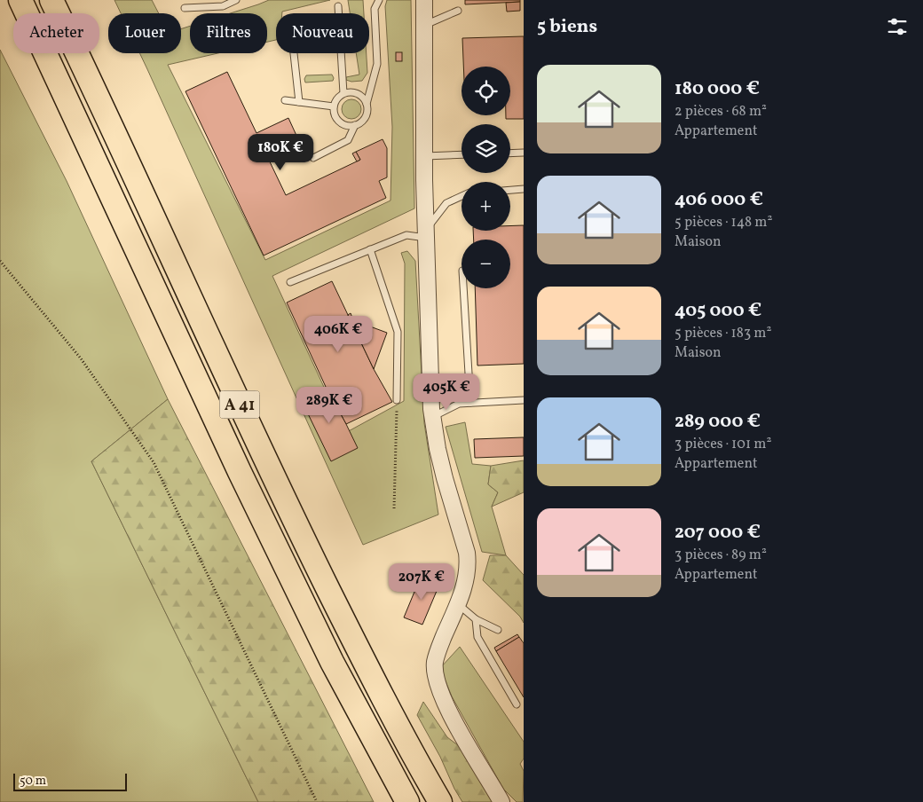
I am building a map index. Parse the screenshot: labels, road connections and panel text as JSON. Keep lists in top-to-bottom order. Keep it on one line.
{"streets":{"highway":["A 41"]},"scale_bar":"50 m","page":{"heading":"5 biens","chip":["Acheter","Louer","Filtres","Nouveau"],"list":[{"name":"180 000 €","note":"2 pièces · 68 m² · Appartement"},{"name":"406 000 €","note":"5 pièces · 148 m² · Maison"},{"name":"405 000 €","note":"5 pièces · 183 m² · Maison"},{"name":"289 000 €","note":"3 pièces · 101 m² · Appartement"},{"name":"207 000 €","note":"3 pièces · 89 m² · Appartement"}],"map_buttons":["+","−"],"price":["180K €","406K €","405K €","289K €","207K €"],"scale":"50 m"}}
